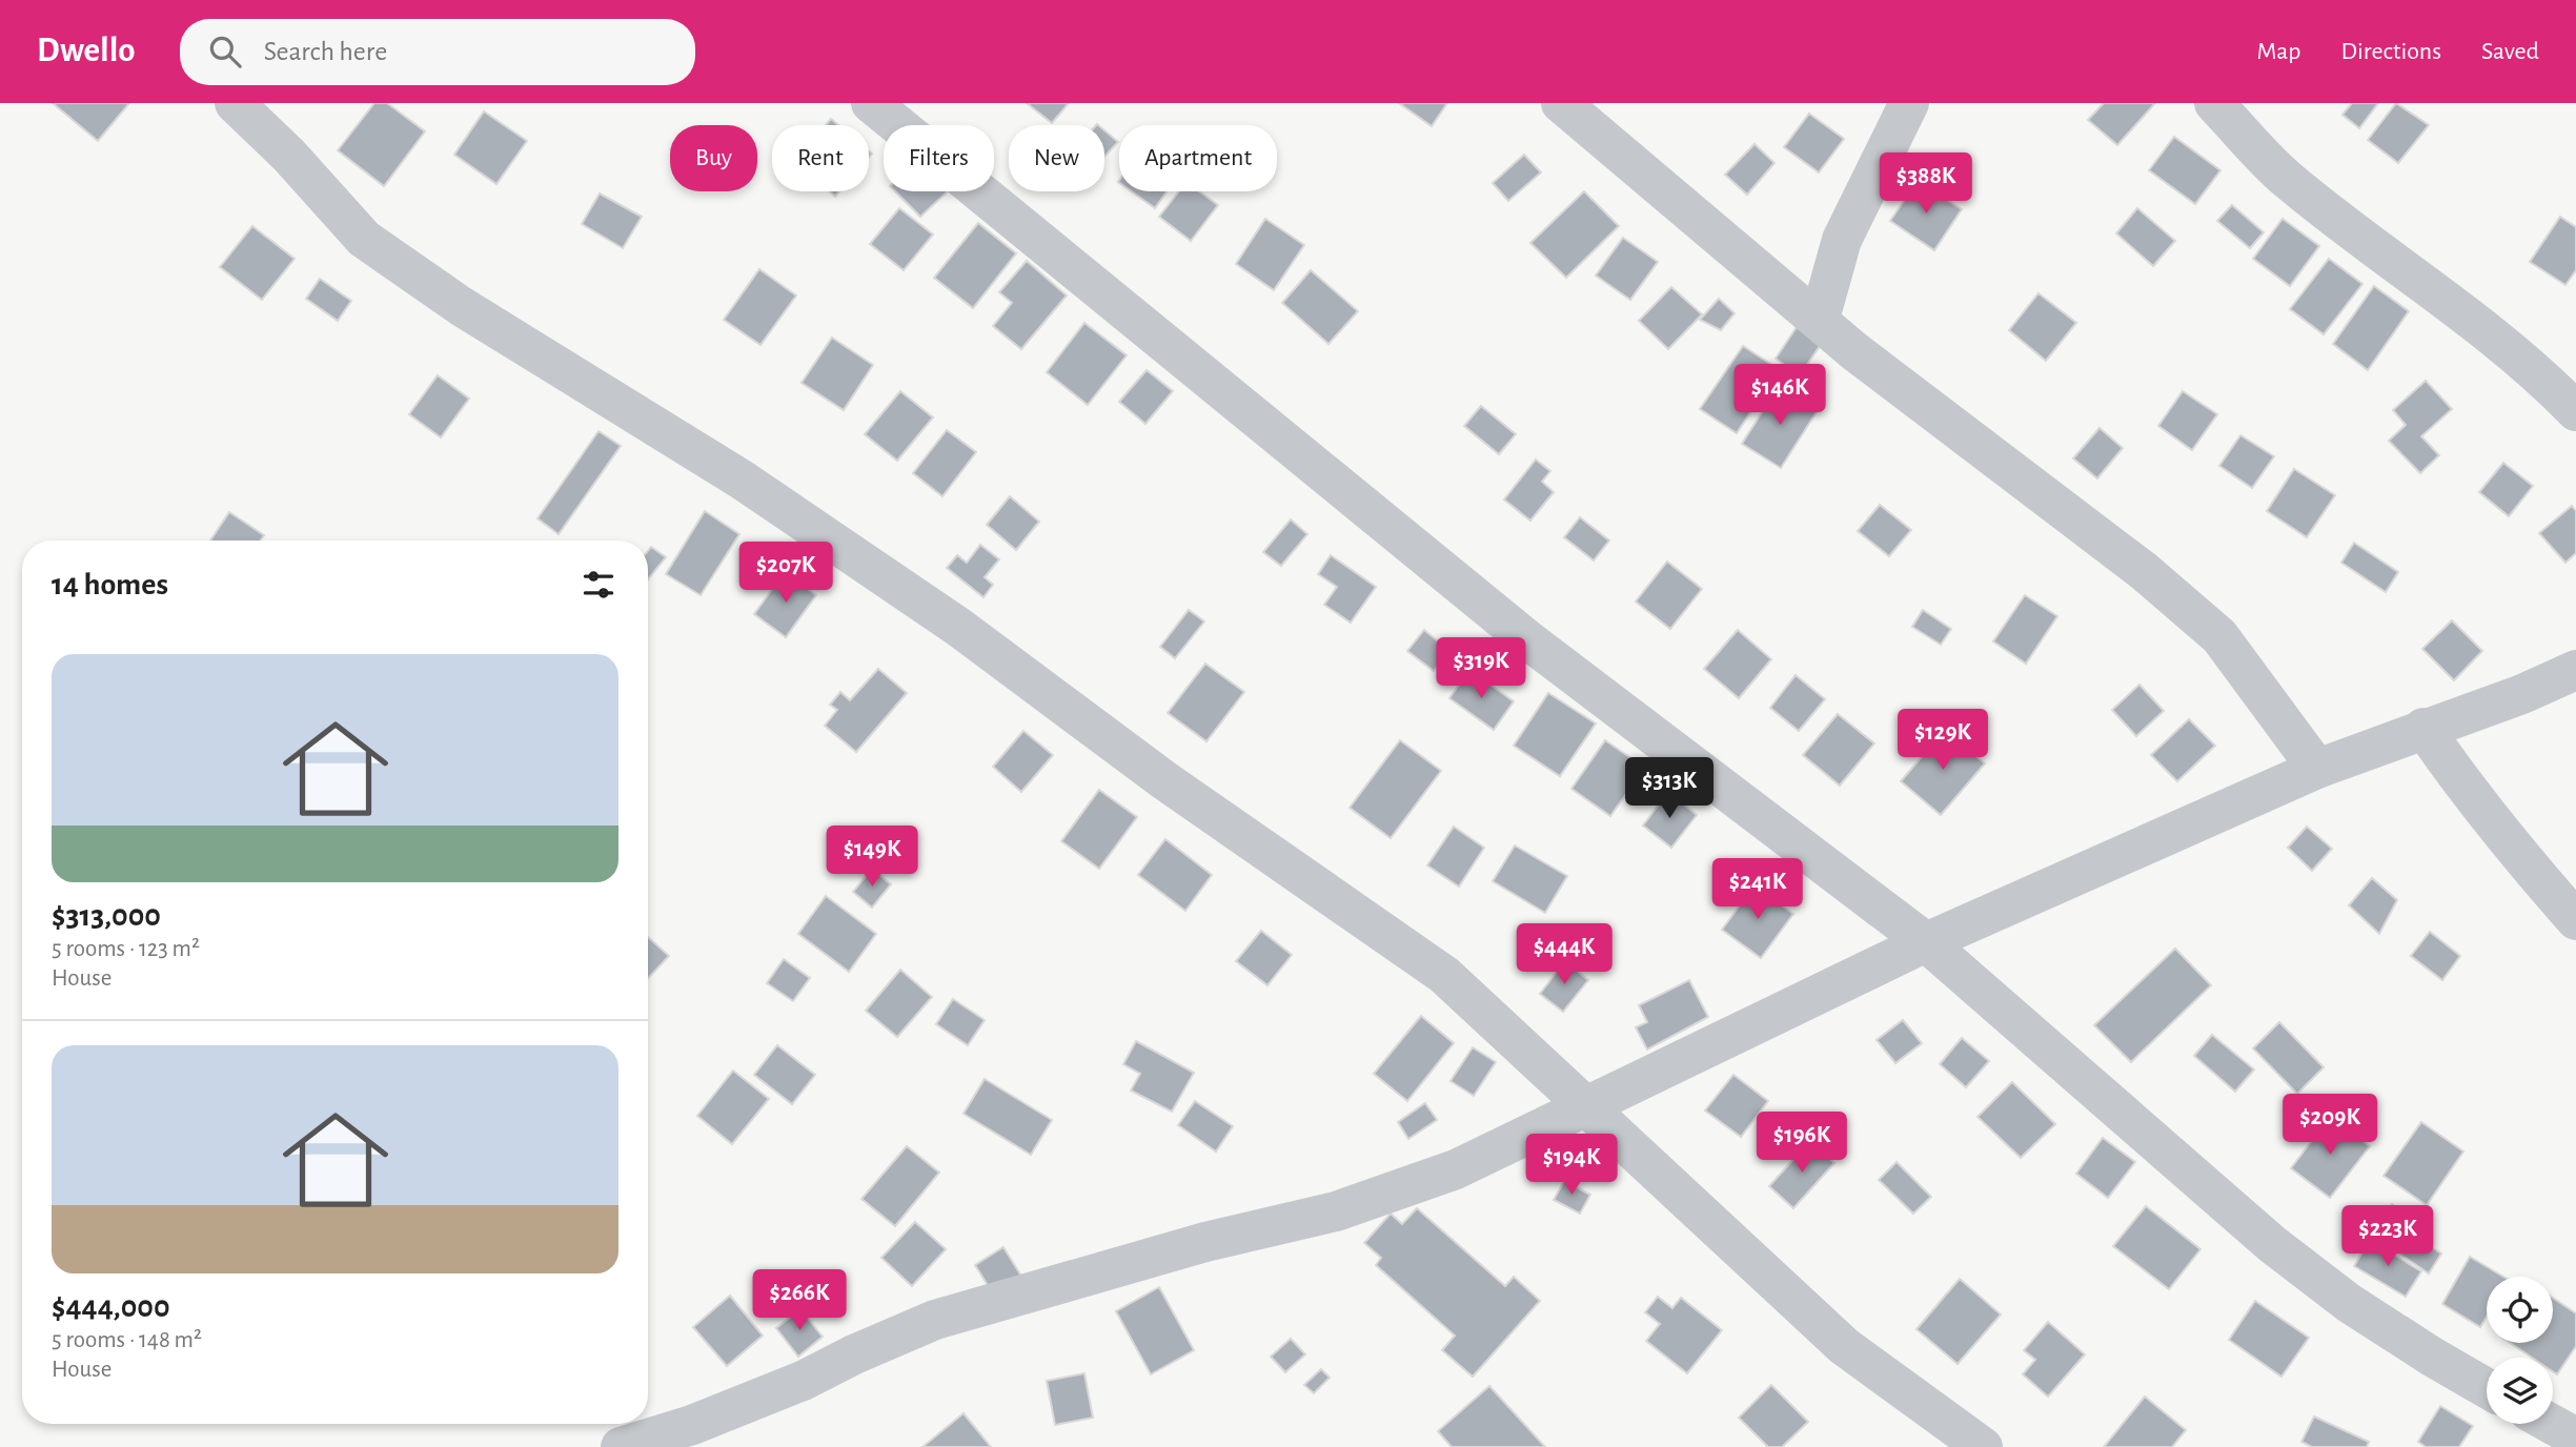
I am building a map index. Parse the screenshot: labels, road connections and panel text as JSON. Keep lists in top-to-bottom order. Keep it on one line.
{"page":{"header":"Dwello","search":"Search here","nav":["Map","Directions","Saved"],"chip":["Buy","Rent","Filters","New","Apartment"],"price":["$388K","$146K","$207K","$319K","$129K","$313K","$149K","$241K","$444K","$209K","$196K","$194K","$223K","$266K"],"heading":"14 homes","list":[{"name":"$313,000","note":"5 rooms · 123 m² · House"},{"name":"$444,000","note":"5 rooms · 148 m² · House"}]}}
